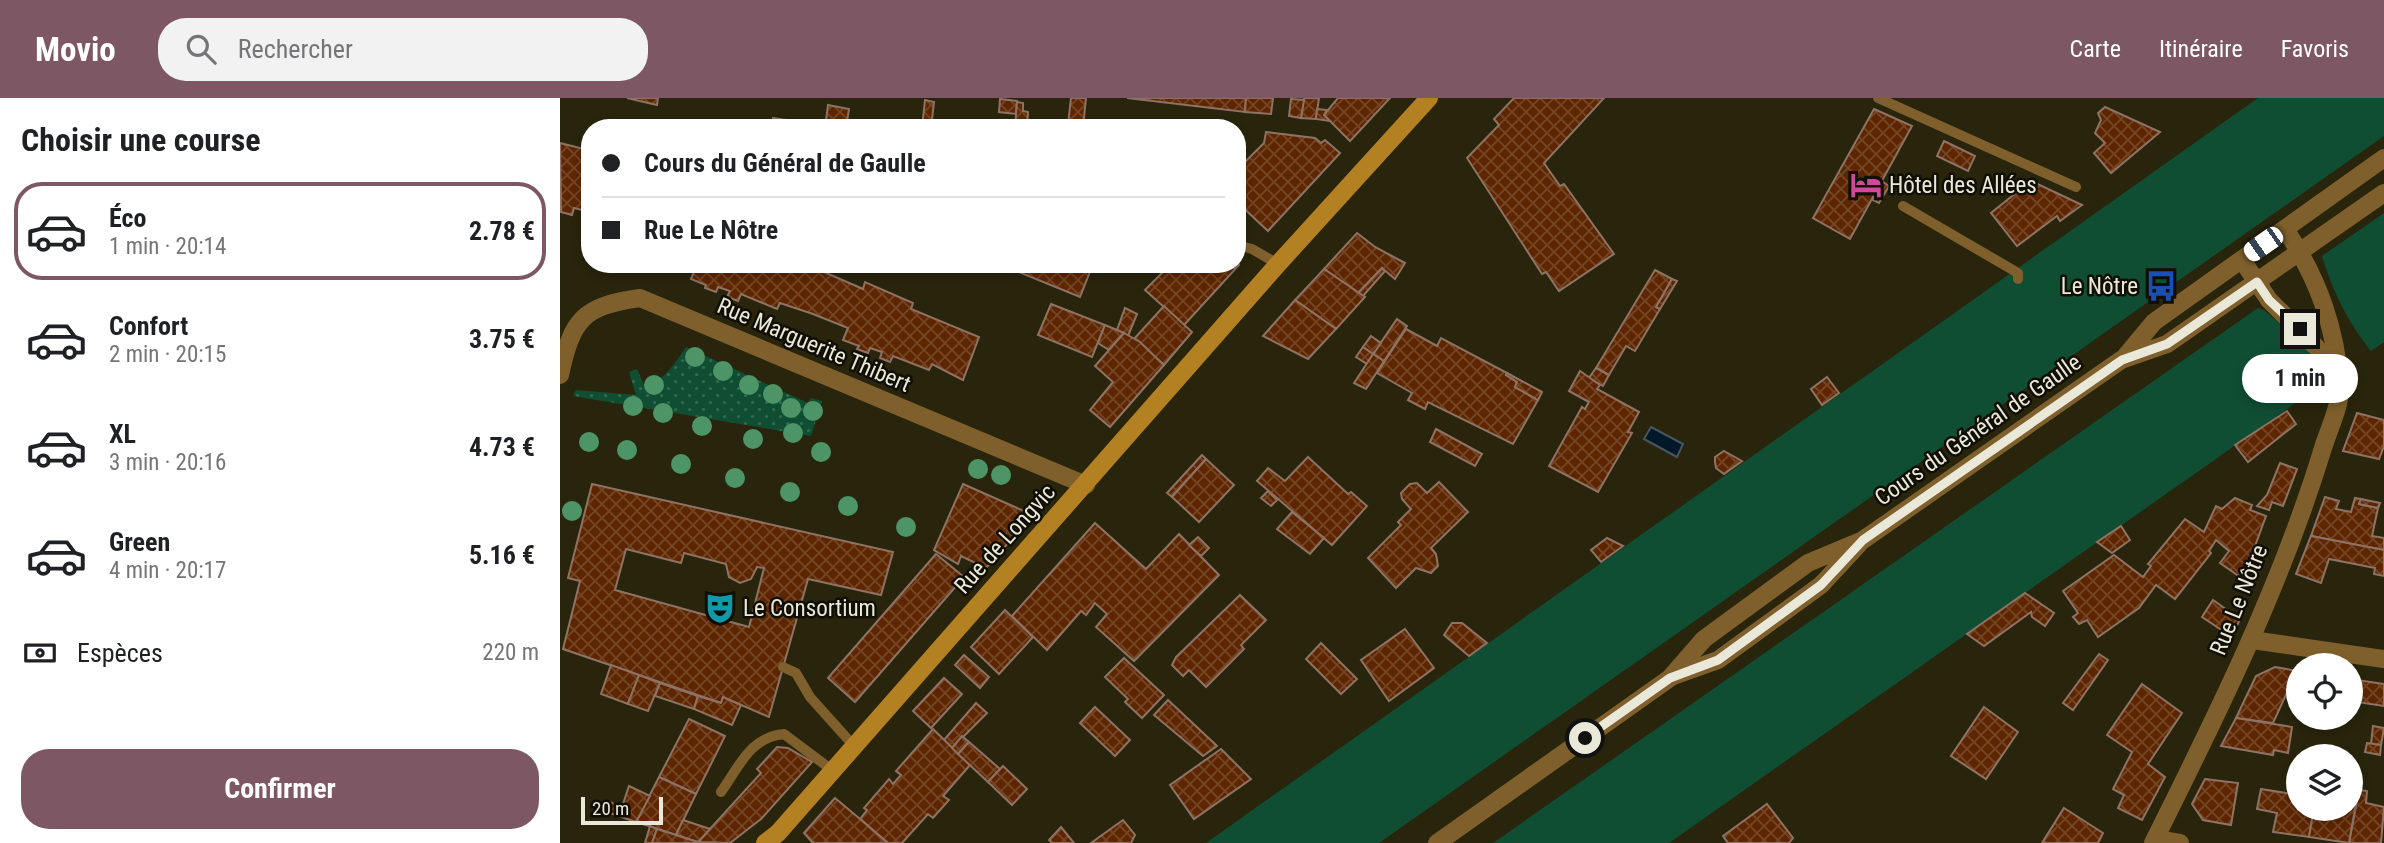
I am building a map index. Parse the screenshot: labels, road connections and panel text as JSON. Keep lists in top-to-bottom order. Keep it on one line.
{"streets":{"street":["Rue Marguerite Thibert","Cours du Général de Gaulle","Rue de Longvic","Rue Le Nôtre"]},"crossings":[["Rue Marguerite Thibert","Rue de Longvic"],["Cours du Général de Gaulle","Rue Le Nôtre"]],"places":{"hotel":["Hôtel des Allées"],"bus stop":["Le Nôtre"],"theatre":["Le Consortium"]},"scale_bar":"20 m","page":{"header":"Movio","search":"Rechercher","nav":["Carte","Itinéraire","Favoris"],"heading":"Choisir une course","banner":["Cours du Général de Gaulle","Rue Le Nôtre"],"list":[{"name":"Éco","note":"1 min · 20:14","value":"2.78 €"},{"name":"Confort","note":"2 min · 20:15","value":"3.75 €"},{"name":"XL","note":"3 min · 20:16","value":"4.73 €"},{"name":"Green","note":"4 min · 20:17","value":"5.16 €"}],"bubble":"1 min","pay":["Espèces","220 m"],"buttons":"Confirmer","scale":"20 m"}}
